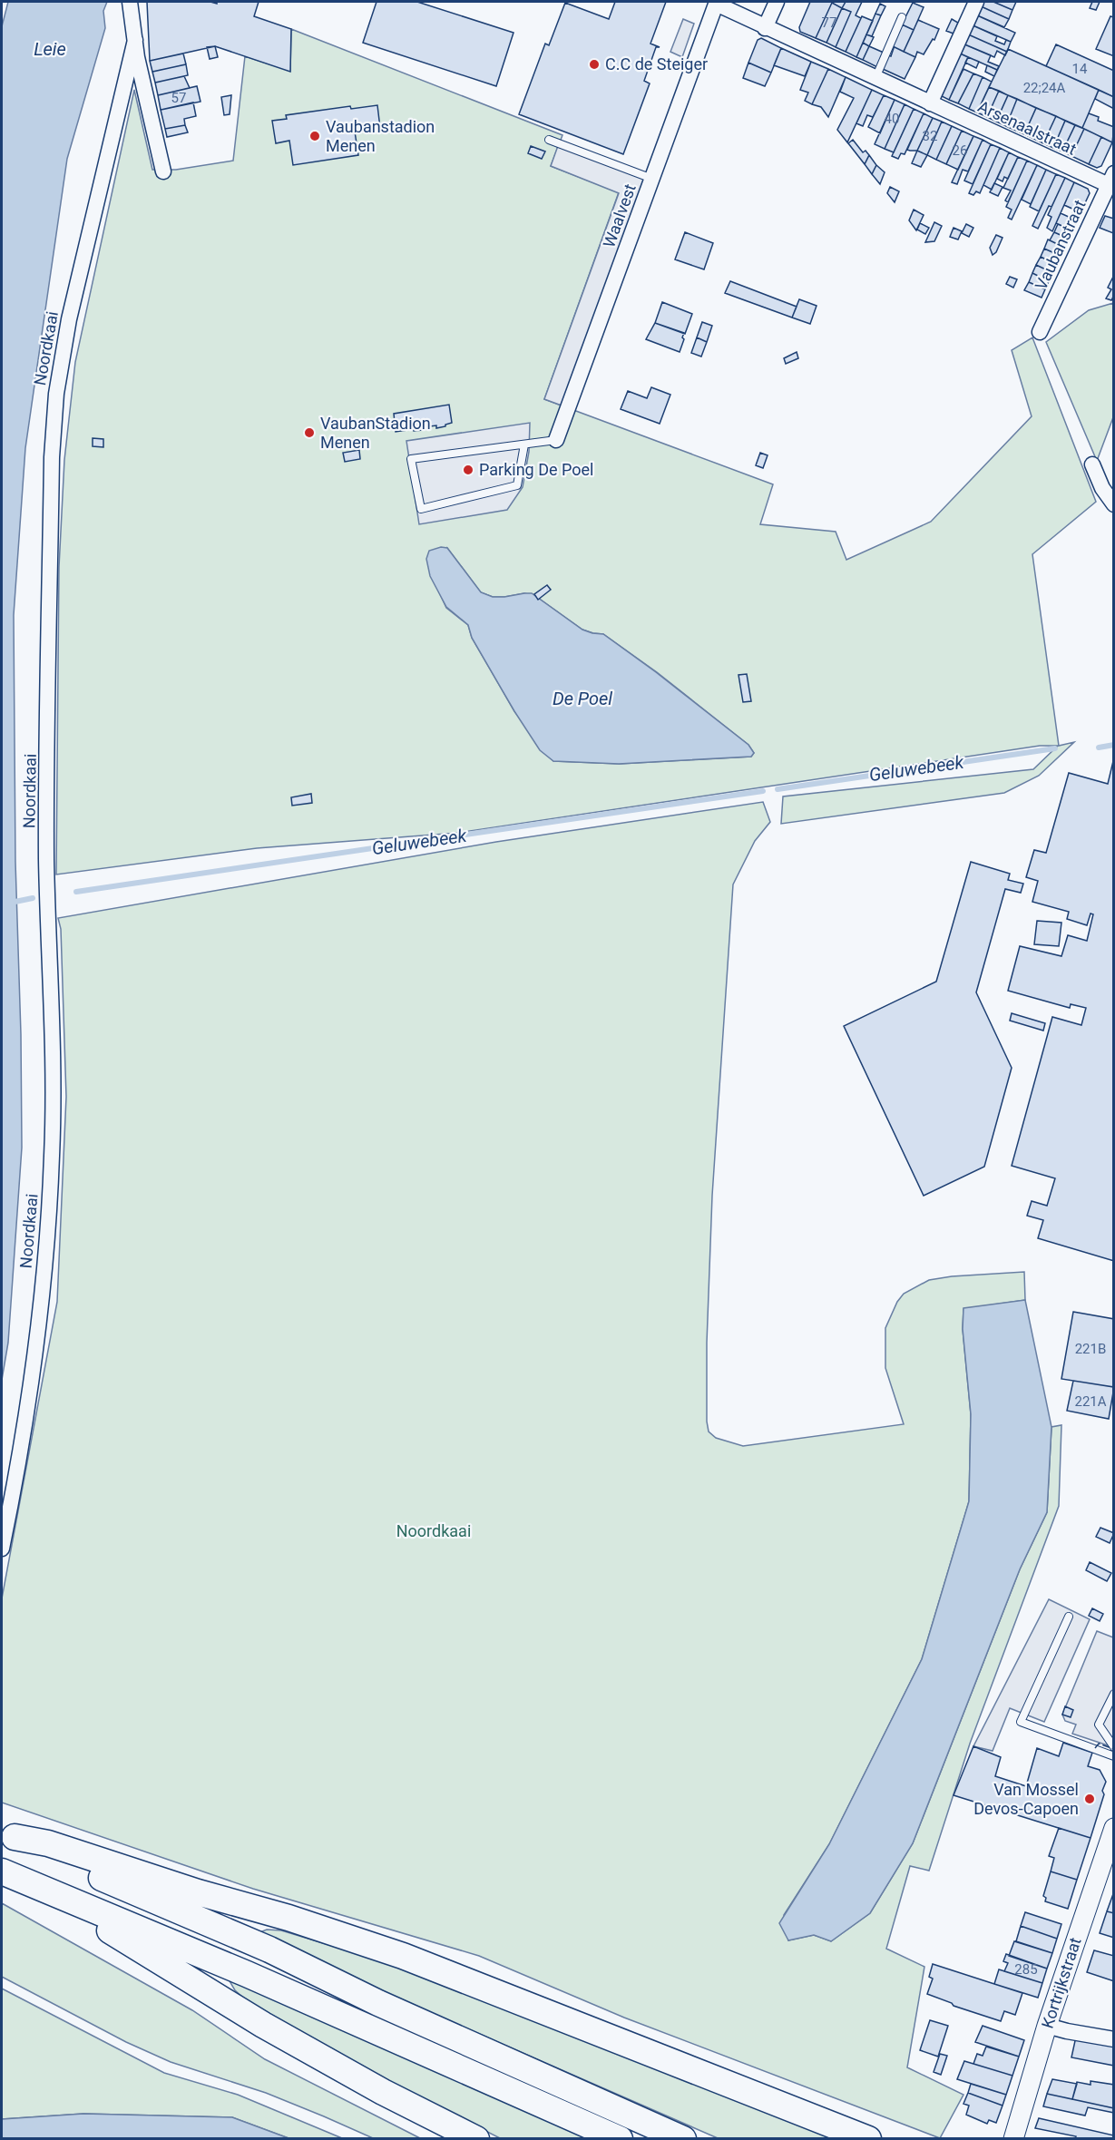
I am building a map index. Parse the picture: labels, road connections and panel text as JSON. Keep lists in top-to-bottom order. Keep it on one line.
{"streets":{"street":["Arsenaalstraat","Waalvest","Vaubanstraat","Noordkaai","Kortrijkstraat"]},"crossings":[["Arsenaalstraat","Waalvest"],["Arsenaalstraat","Vaubanstraat"]],"water":["Leie","De Poel","Geluwebeek"],"parks":["Noordkaai"],"places":["C.C de Steiger","Vaubanstadion Menen","VaubanStadion Menen","Parking De Poel","Van Mossel Devos-Capoen"],"house_numbers":["77","14","22;24A","57","40","32","26","221B","221A","285"]}
